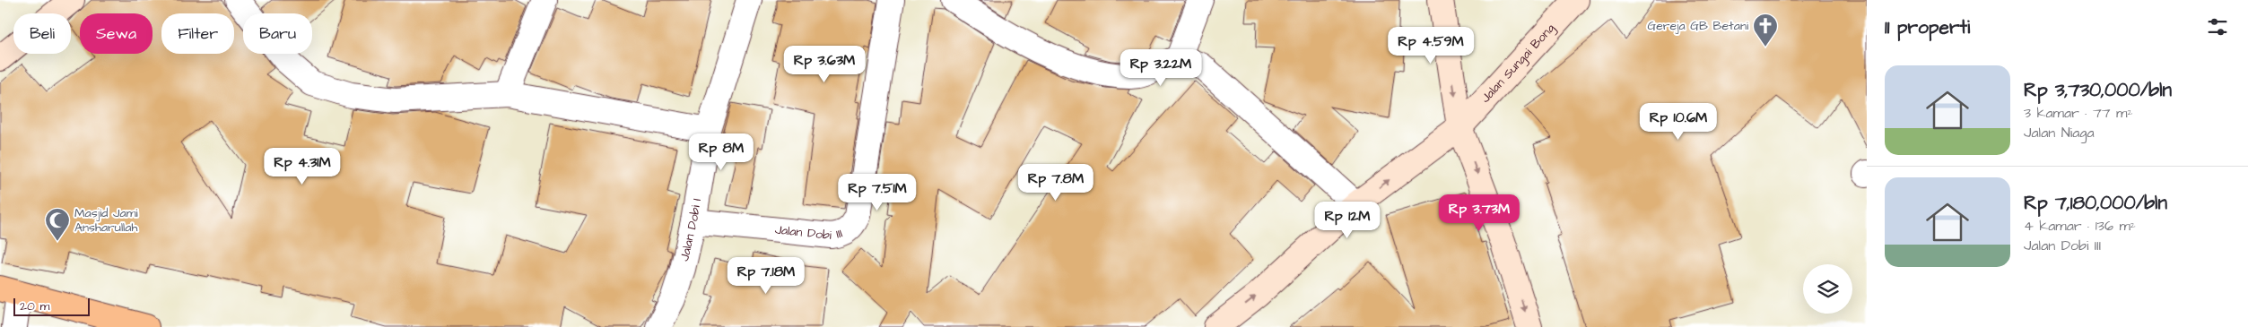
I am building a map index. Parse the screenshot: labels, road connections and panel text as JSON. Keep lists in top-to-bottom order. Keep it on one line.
{"streets":{"street":["Jalan Sungai Bong","Jalan Dobi I","Jalan Dobi III"]},"crossings":[["Jalan Dobi I","Jalan Dobi III"]],"one_way":["Jalan Sungai Bong"],"places":{"church":["Gereja GB Betani"],"mosque":["Masjid Jami Ansharullah"]},"scale_bar":"20 m","page":{"heading":"11 properti","chip":["Beli","Sewa","Filter","Baru"],"price":["Rp 4.59M","Rp 3.63M","Rp 3.22M","Rp 10.6M","Rp 8M","Rp 4.31M","Rp 7.8M","Rp 7.51M","Rp 3.73M","Rp 12M","Rp 7.18M"],"list":[{"name":"Rp 3,730,000/bln","note":"3 kamar · 77 m² · Jalan Niaga"},{"name":"Rp 7,180,000/bln","note":"4 kamar · 136 m² · Jalan Dobi III"}],"scale":"20 m"}}
